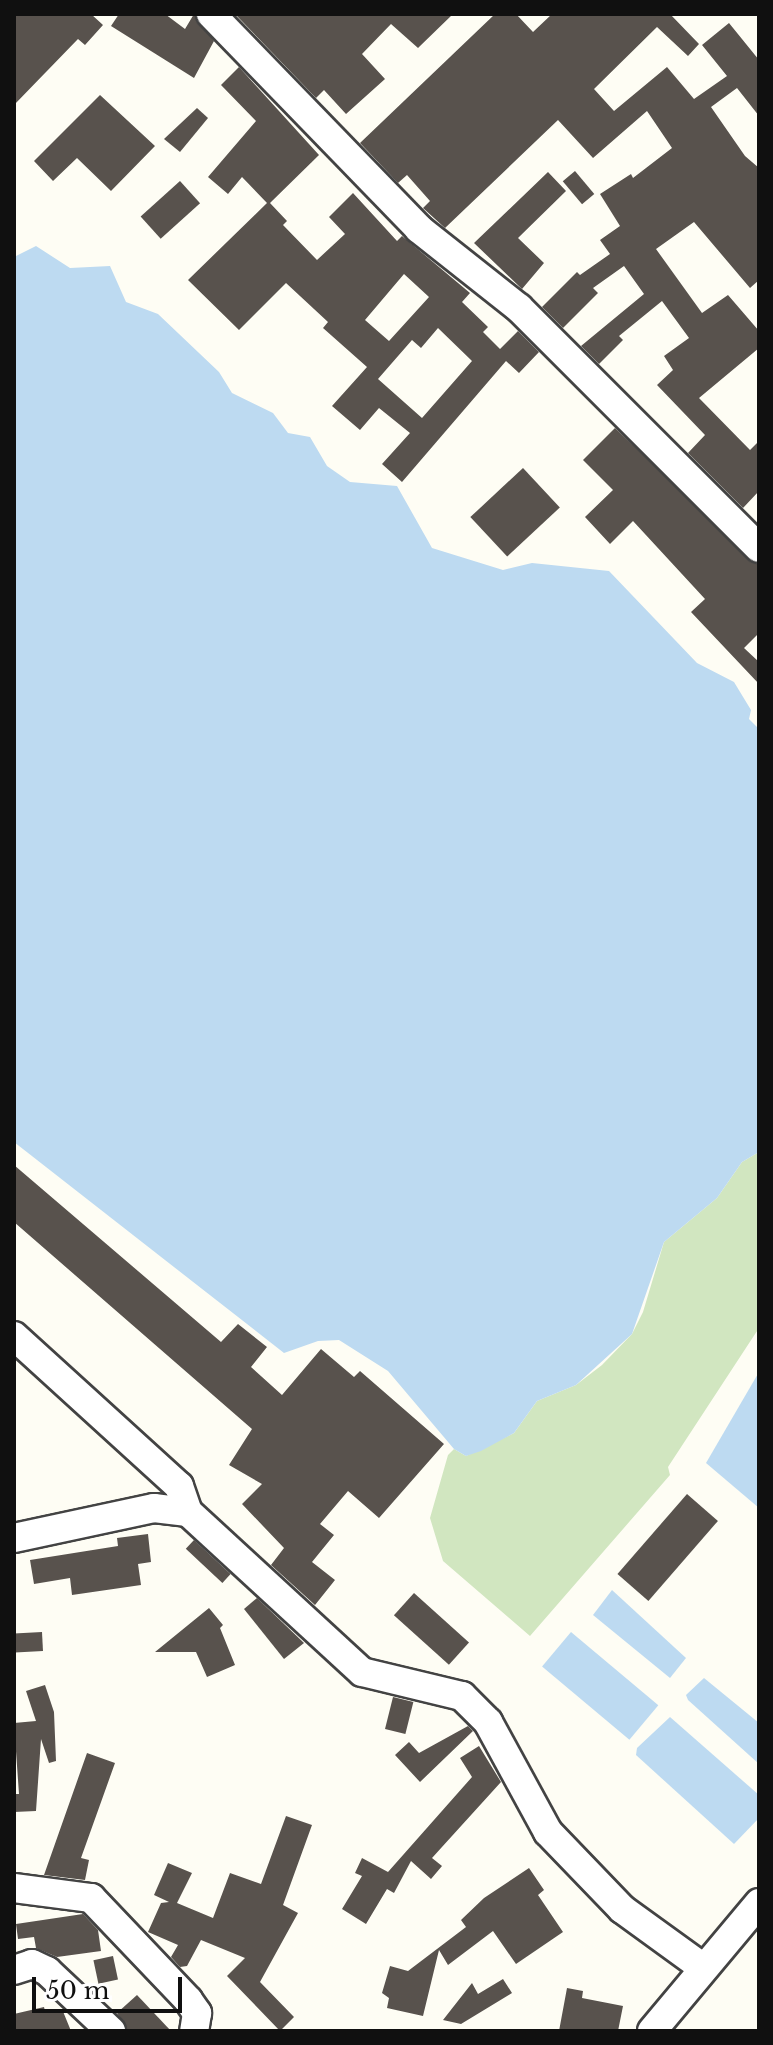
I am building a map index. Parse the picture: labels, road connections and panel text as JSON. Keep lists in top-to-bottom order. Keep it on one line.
{"scale_bar":"50 m"}
